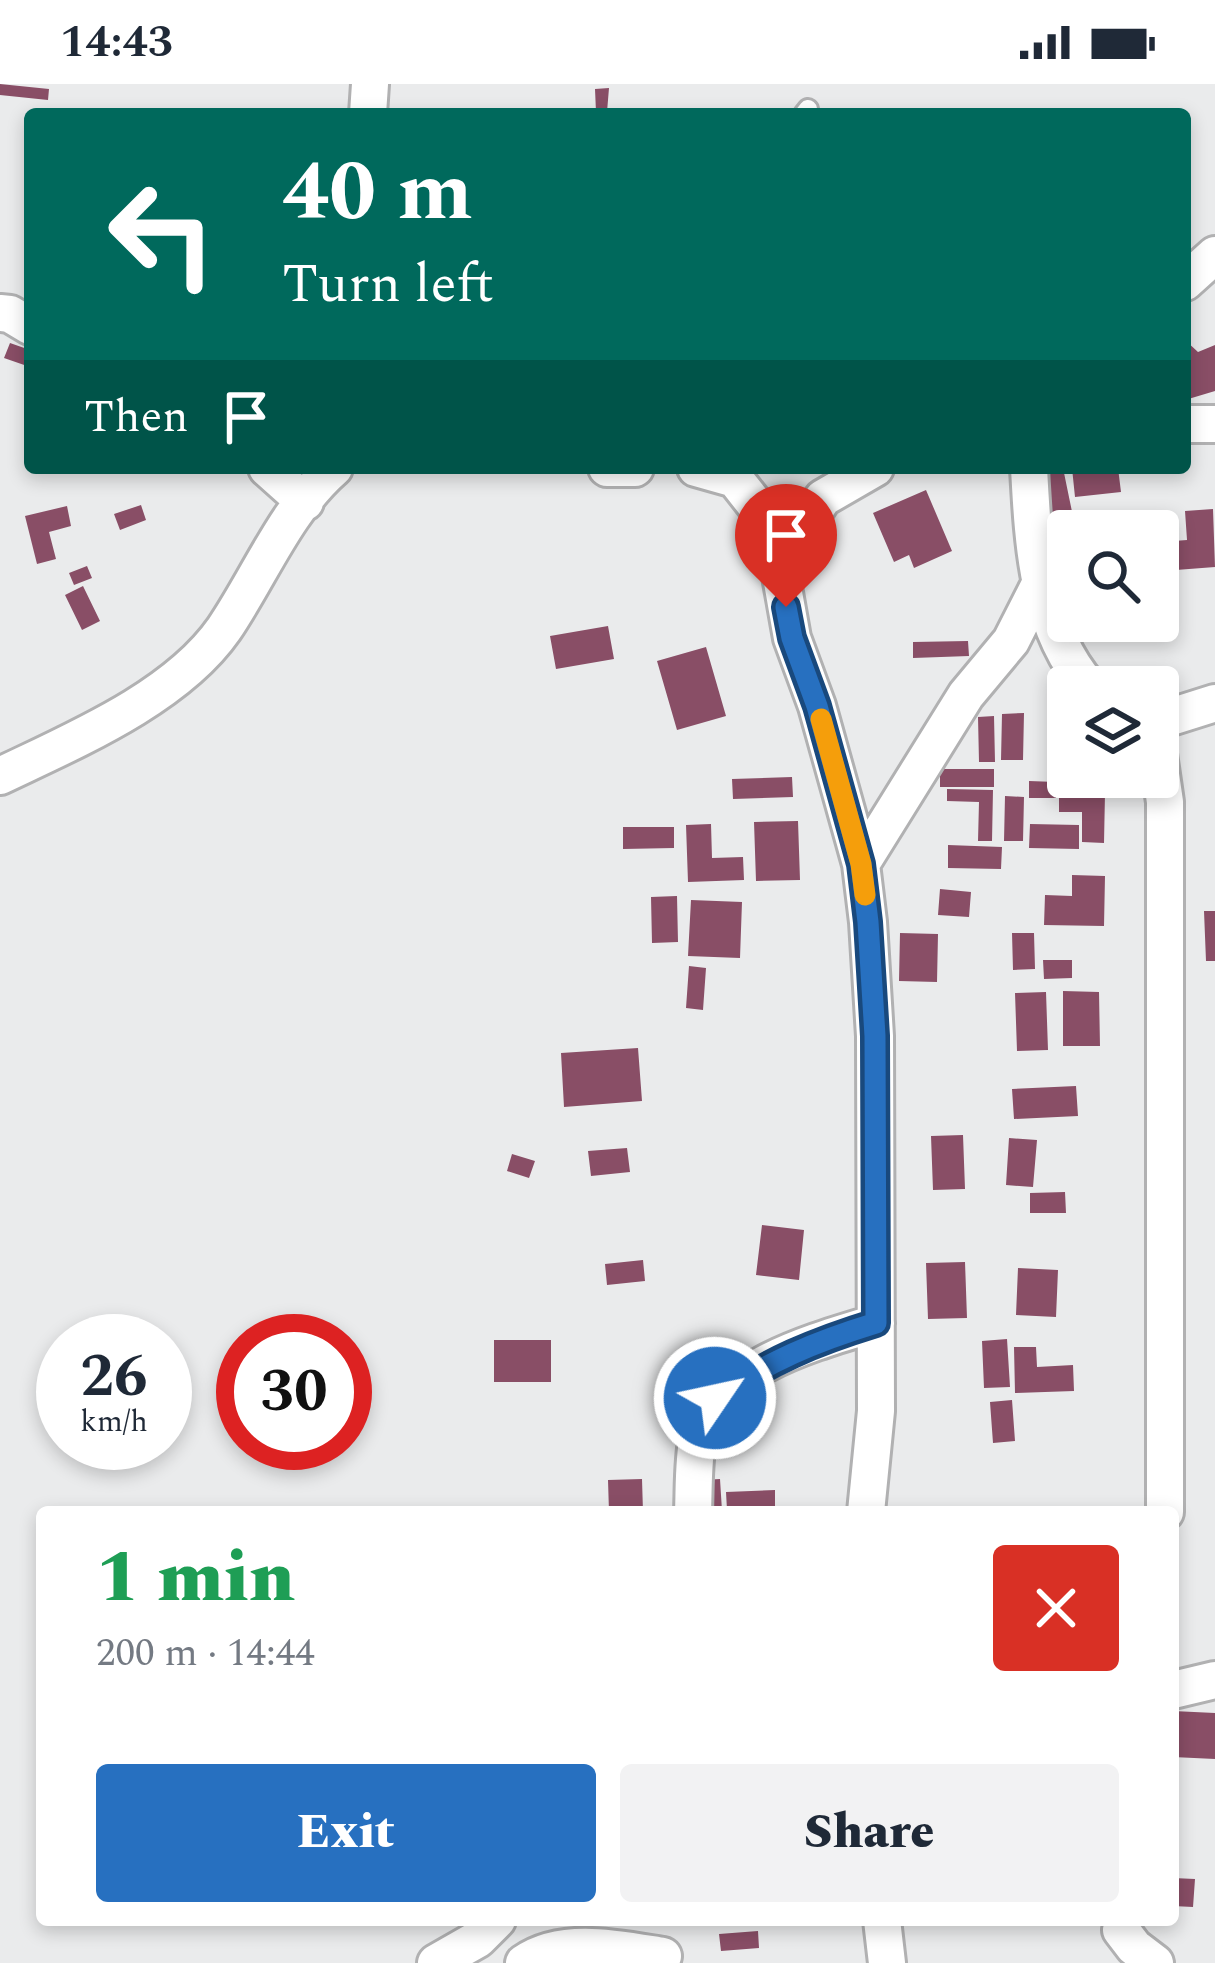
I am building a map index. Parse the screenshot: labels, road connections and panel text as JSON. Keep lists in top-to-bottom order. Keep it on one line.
{"page":{"status":"14:43","turn":["40 m","Turn left"],"then":"Then","speed":"26 km/h","limit":"30","heading":["1 min","200 m · 14:44"],"buttons":["Exit","Share"]}}
